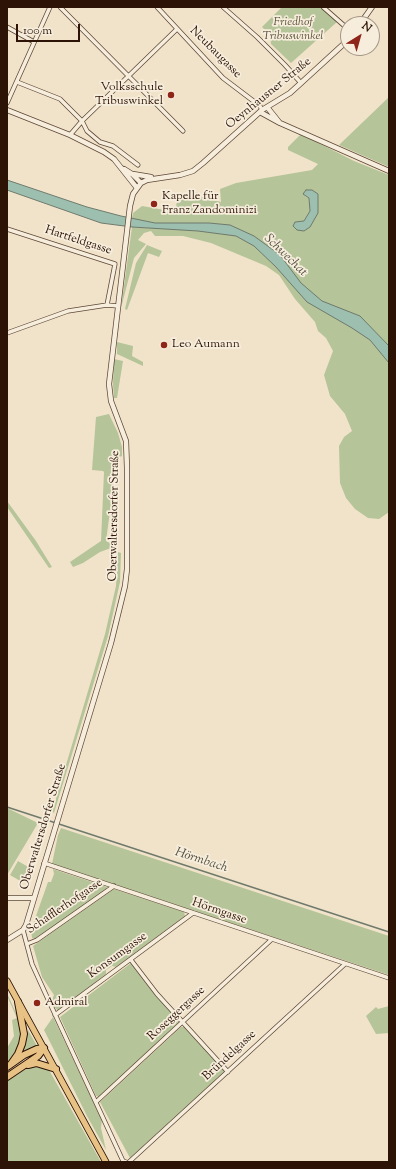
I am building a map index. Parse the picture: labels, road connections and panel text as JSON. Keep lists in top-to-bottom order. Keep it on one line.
{"streets":{"street":["Neubaugasse","Oeynhausner Straße","Hartfeldgasse","Oberwaltersdorfer Straße","Schafflerhofgasse","Hörmgasse","Konsumgasse","Roseggergasse","Bründelgasse"]},"crossings":[["Neubaugasse","Oeynhausner Straße"],["Oberwaltersdorfer Straße","Hörmgasse"],["Schafflerhofgasse","Hörmgasse"],["Hörmgasse","Konsumgasse"],["Hörmgasse","Roseggergasse"],["Hörmgasse","Bründelgasse"]],"water":["Schwechat","Hörmbach"],"parks":["Friedhof Tribuswinkel"],"places":["Volksschule Tribuswinkel","Kapelle für Franz Zandominizi","Leo Aumann","Admiral"],"scale_bar":"100 m","north":"top right"}
